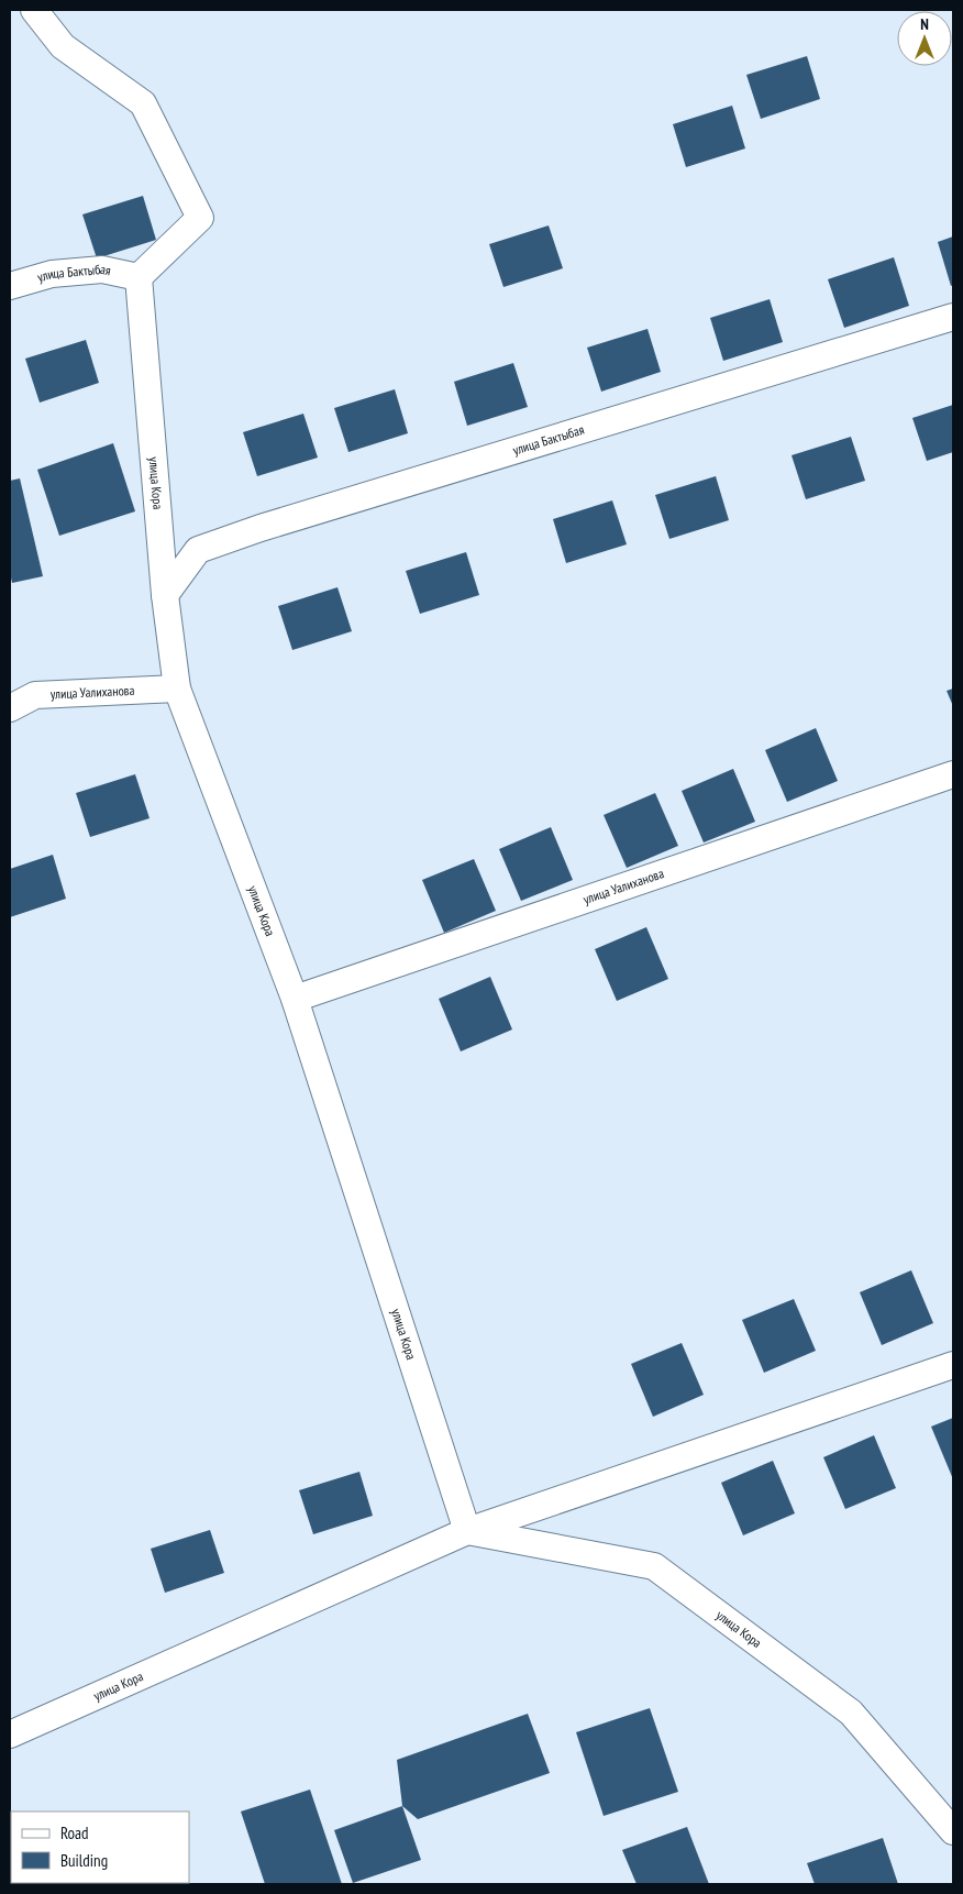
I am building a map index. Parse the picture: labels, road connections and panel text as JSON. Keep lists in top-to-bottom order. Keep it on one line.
{"streets":{"street":["улица Бактыбая","улица Кора","улица Уалиханова"]},"crossings":[["улица Бактыбая","улица Кора"],["улица Кора","улица Уалиханова"]],"legend":["Road","Building"],"north":"top"}
